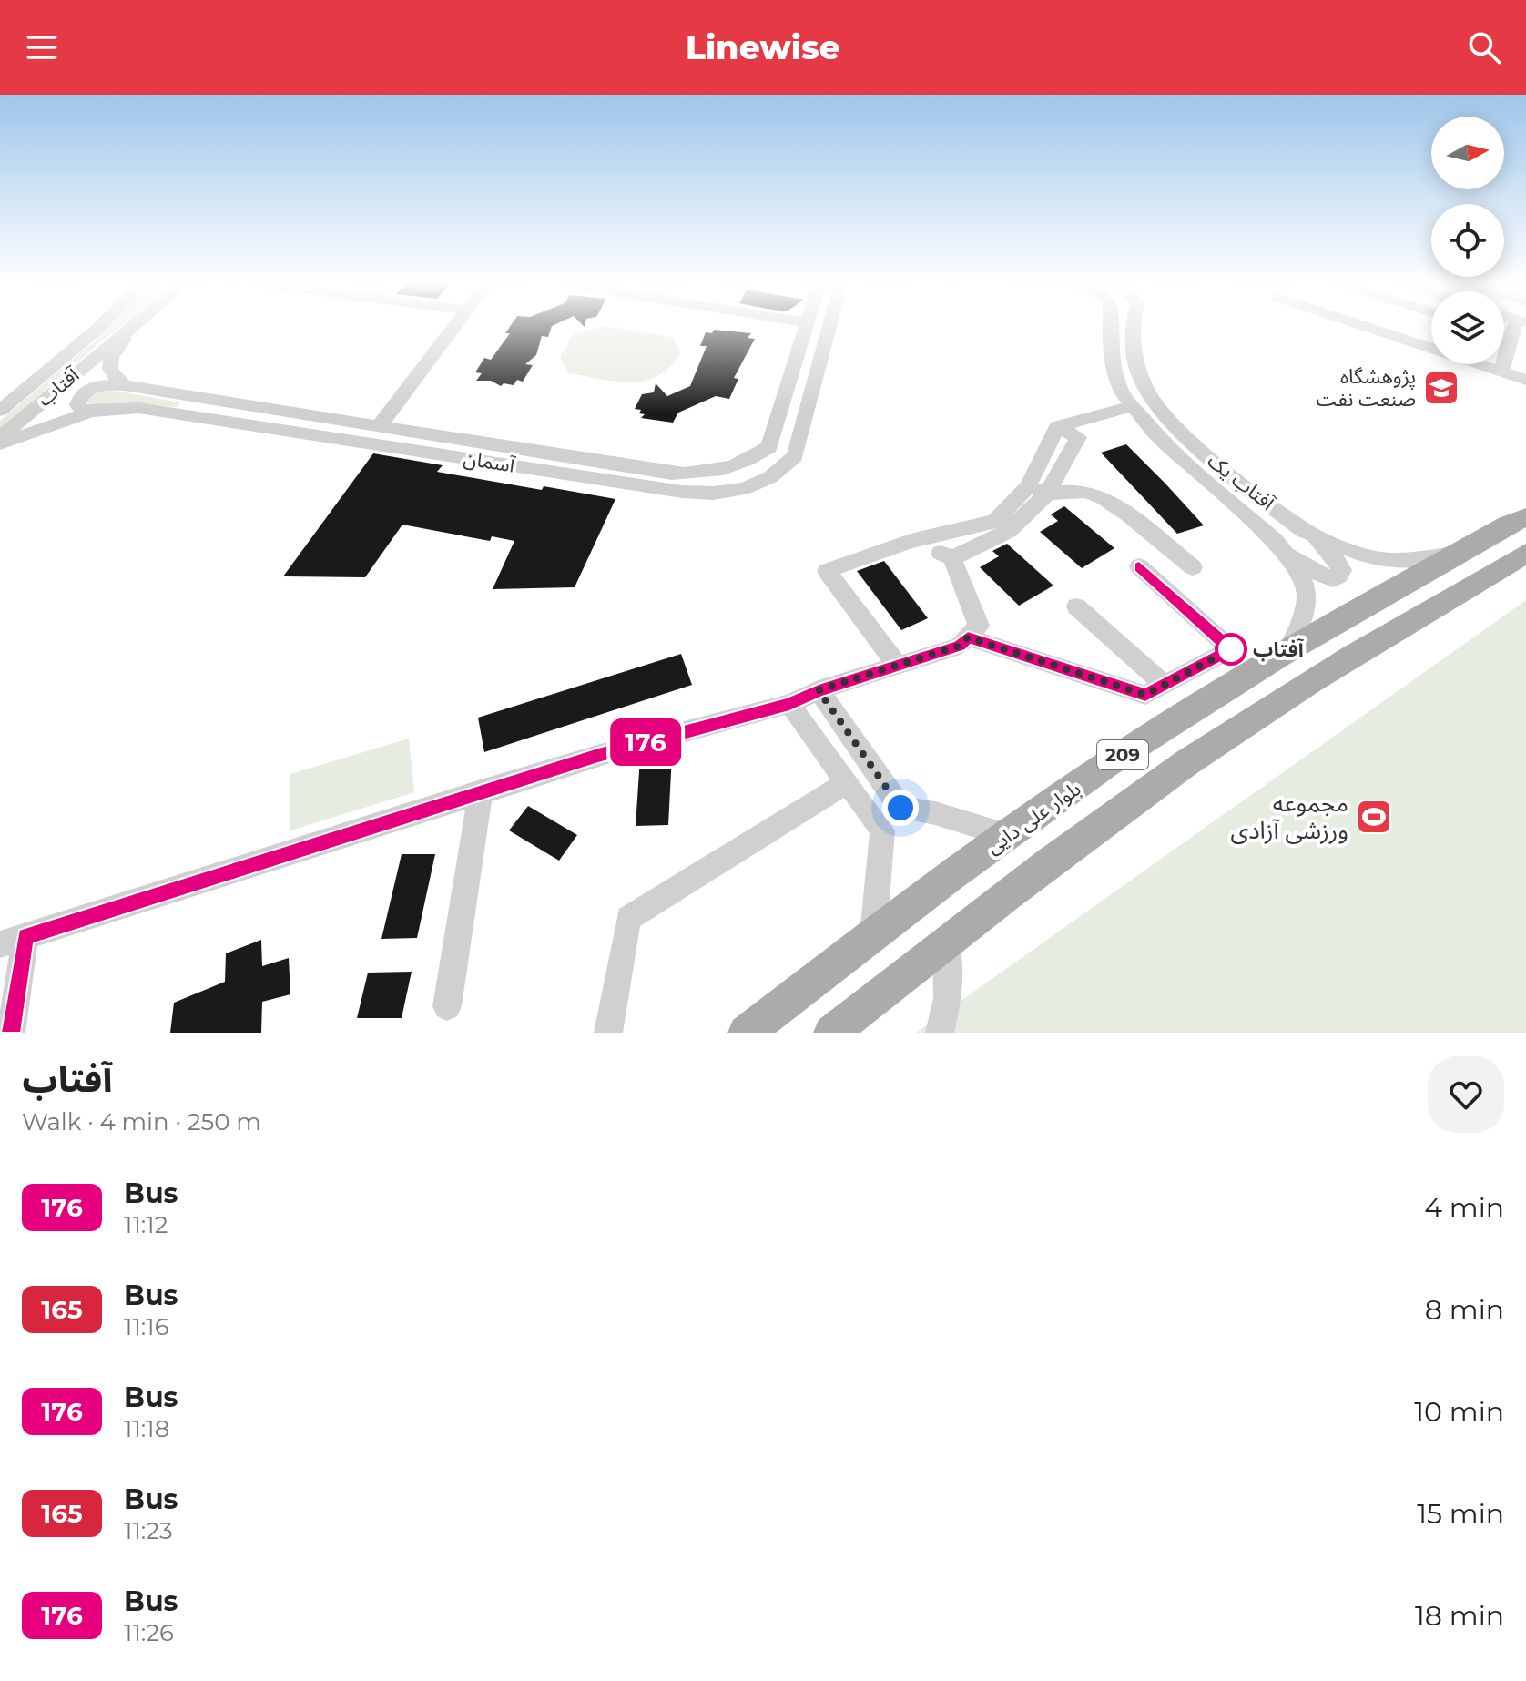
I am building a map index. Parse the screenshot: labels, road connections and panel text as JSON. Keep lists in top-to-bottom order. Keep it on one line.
{"streets":{"main road":["209","بلوار علی دایی"],"street":["آفتاب","آسمان","آفتاب یک"]},"crossings":[["آفتاب یک","بلوار علی دایی"]],"places":{"school or university":["پژوهشگاه صنعت نفت"],"other":["آفتاب"],"sports":["مجموعه ورزشی آزادی"]},"lines":["bus line 176"],"north":"right","page":{"header":"Linewise","on_map":"176","heading":["آفتاب","Walk · 4 min · 250 m"],"list":[{"mark":"176","name":"Bus","note":"11:12","value":"4 min"},{"mark":"165","name":"Bus","note":"11:16","value":"8 min"},{"mark":"176","name":"Bus","note":"11:18","value":"10 min"},{"mark":"165","name":"Bus","note":"11:23","value":"15 min"},{"mark":"176","name":"Bus","note":"11:26","value":"18 min"}]}}
